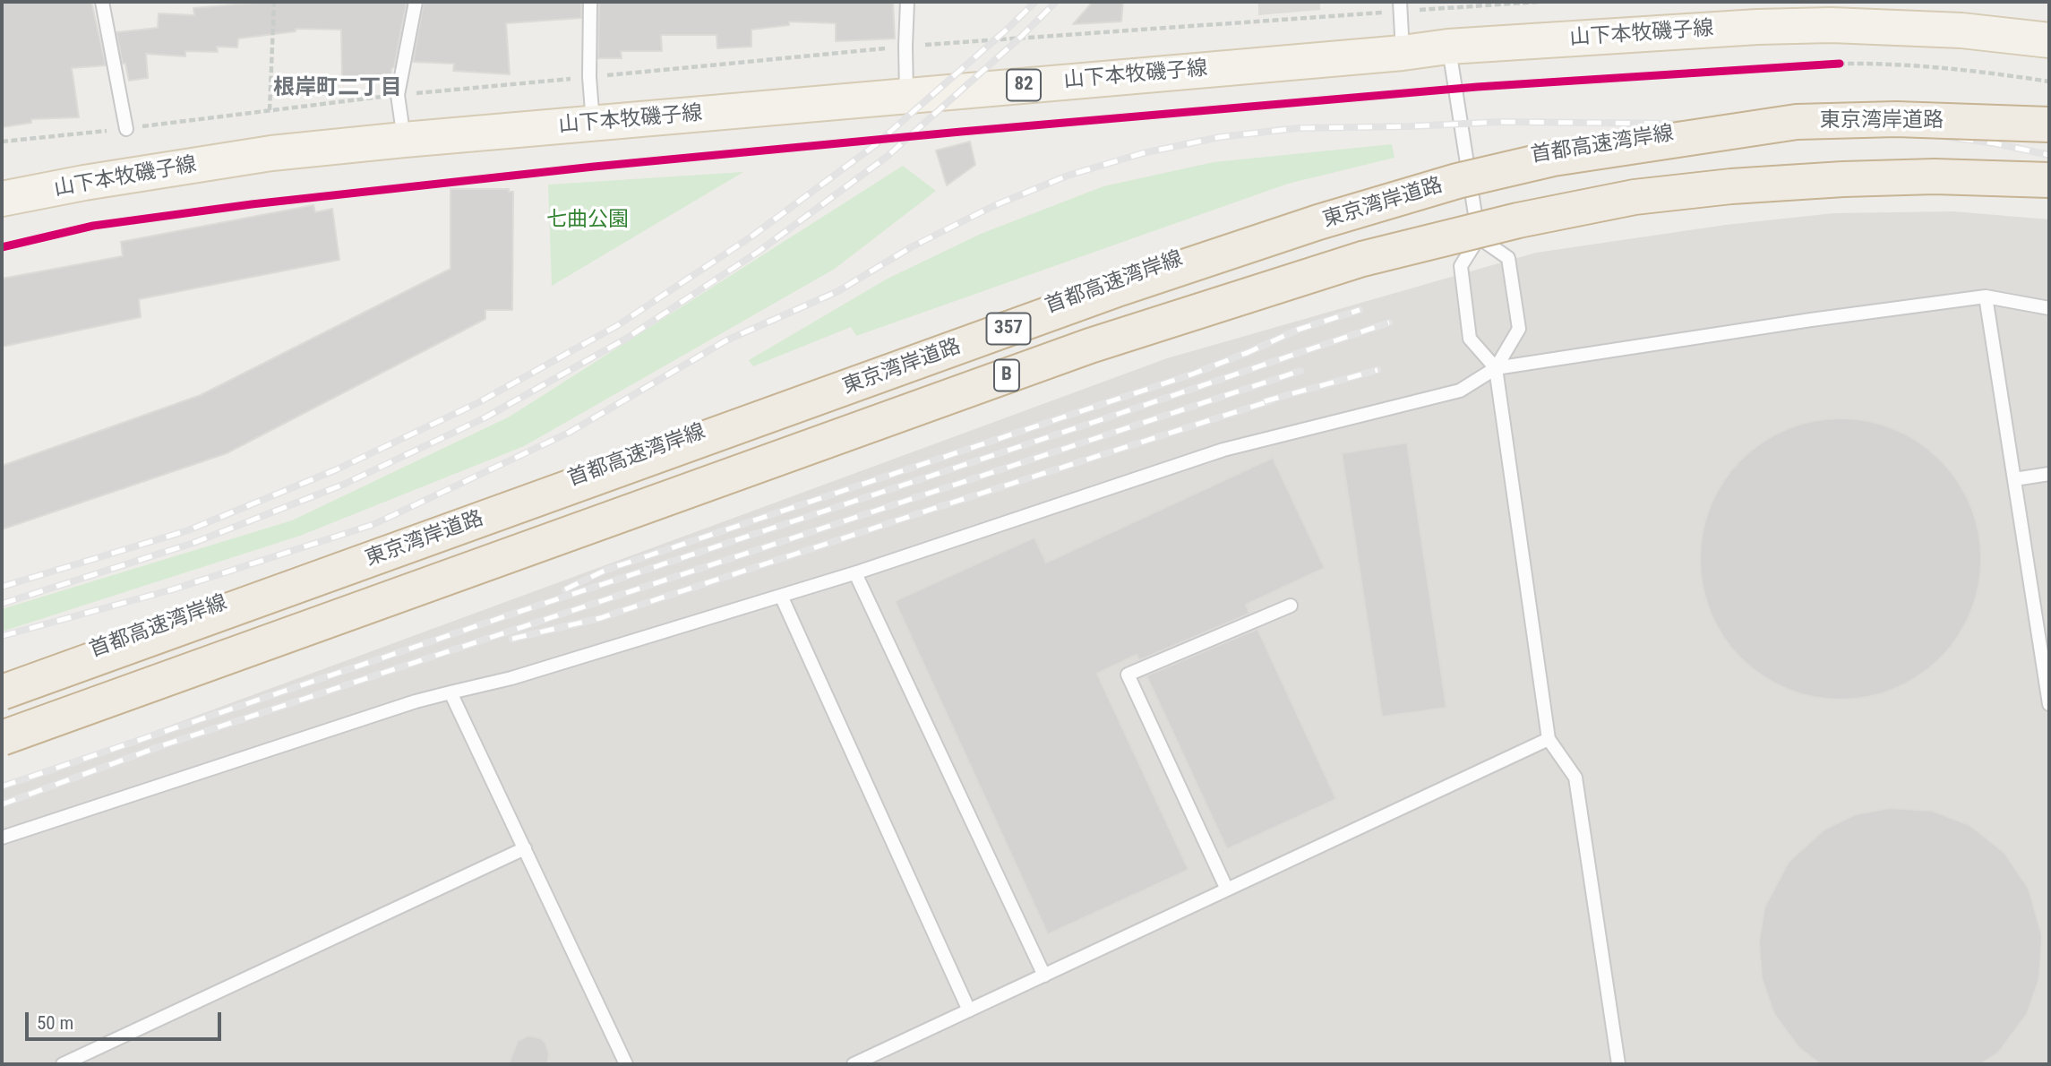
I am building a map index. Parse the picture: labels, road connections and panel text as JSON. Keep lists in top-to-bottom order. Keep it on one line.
{"streets":{"highway":["東京湾岸道路","首都高速湾岸線","357","B"],"main road":["山下本牧磯子線","82"]},"districts":["根岸町二丁目"],"parks":["七曲公園"],"scale_bar":"50 m"}
